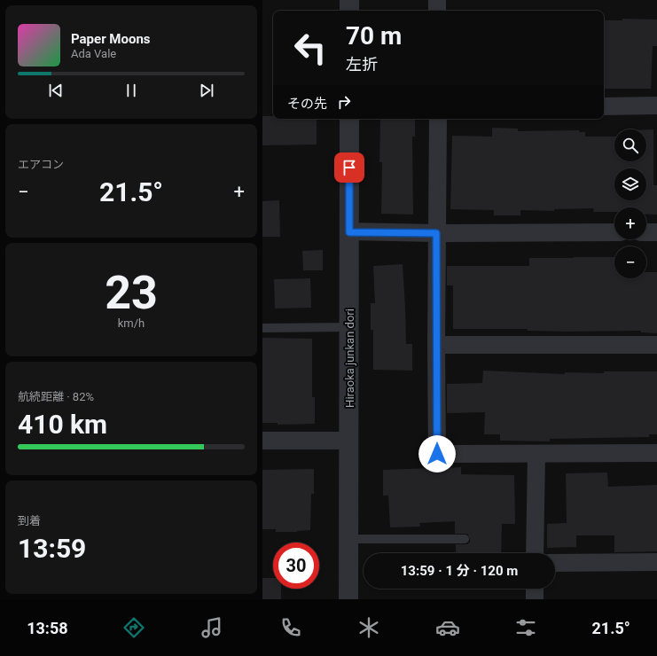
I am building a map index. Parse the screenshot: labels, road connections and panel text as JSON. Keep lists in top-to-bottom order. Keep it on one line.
{"streets":{"street":["Hiraoka junkan dori"]},"page":{"turn":["70 m","左折"],"song":["Paper Moons","Ada Vale"],"then":"その先","tile":["エアコン",["23","km/h"],["航続距離 · 82%","410 km"],["到着","13:59"]],"map_buttons":["+","−"],"heat":["−","21.5°","+"],"limit":"30","trip":"13:59 · 1 分 · 120 m","tabs":["13:58","21.5°"]}}
